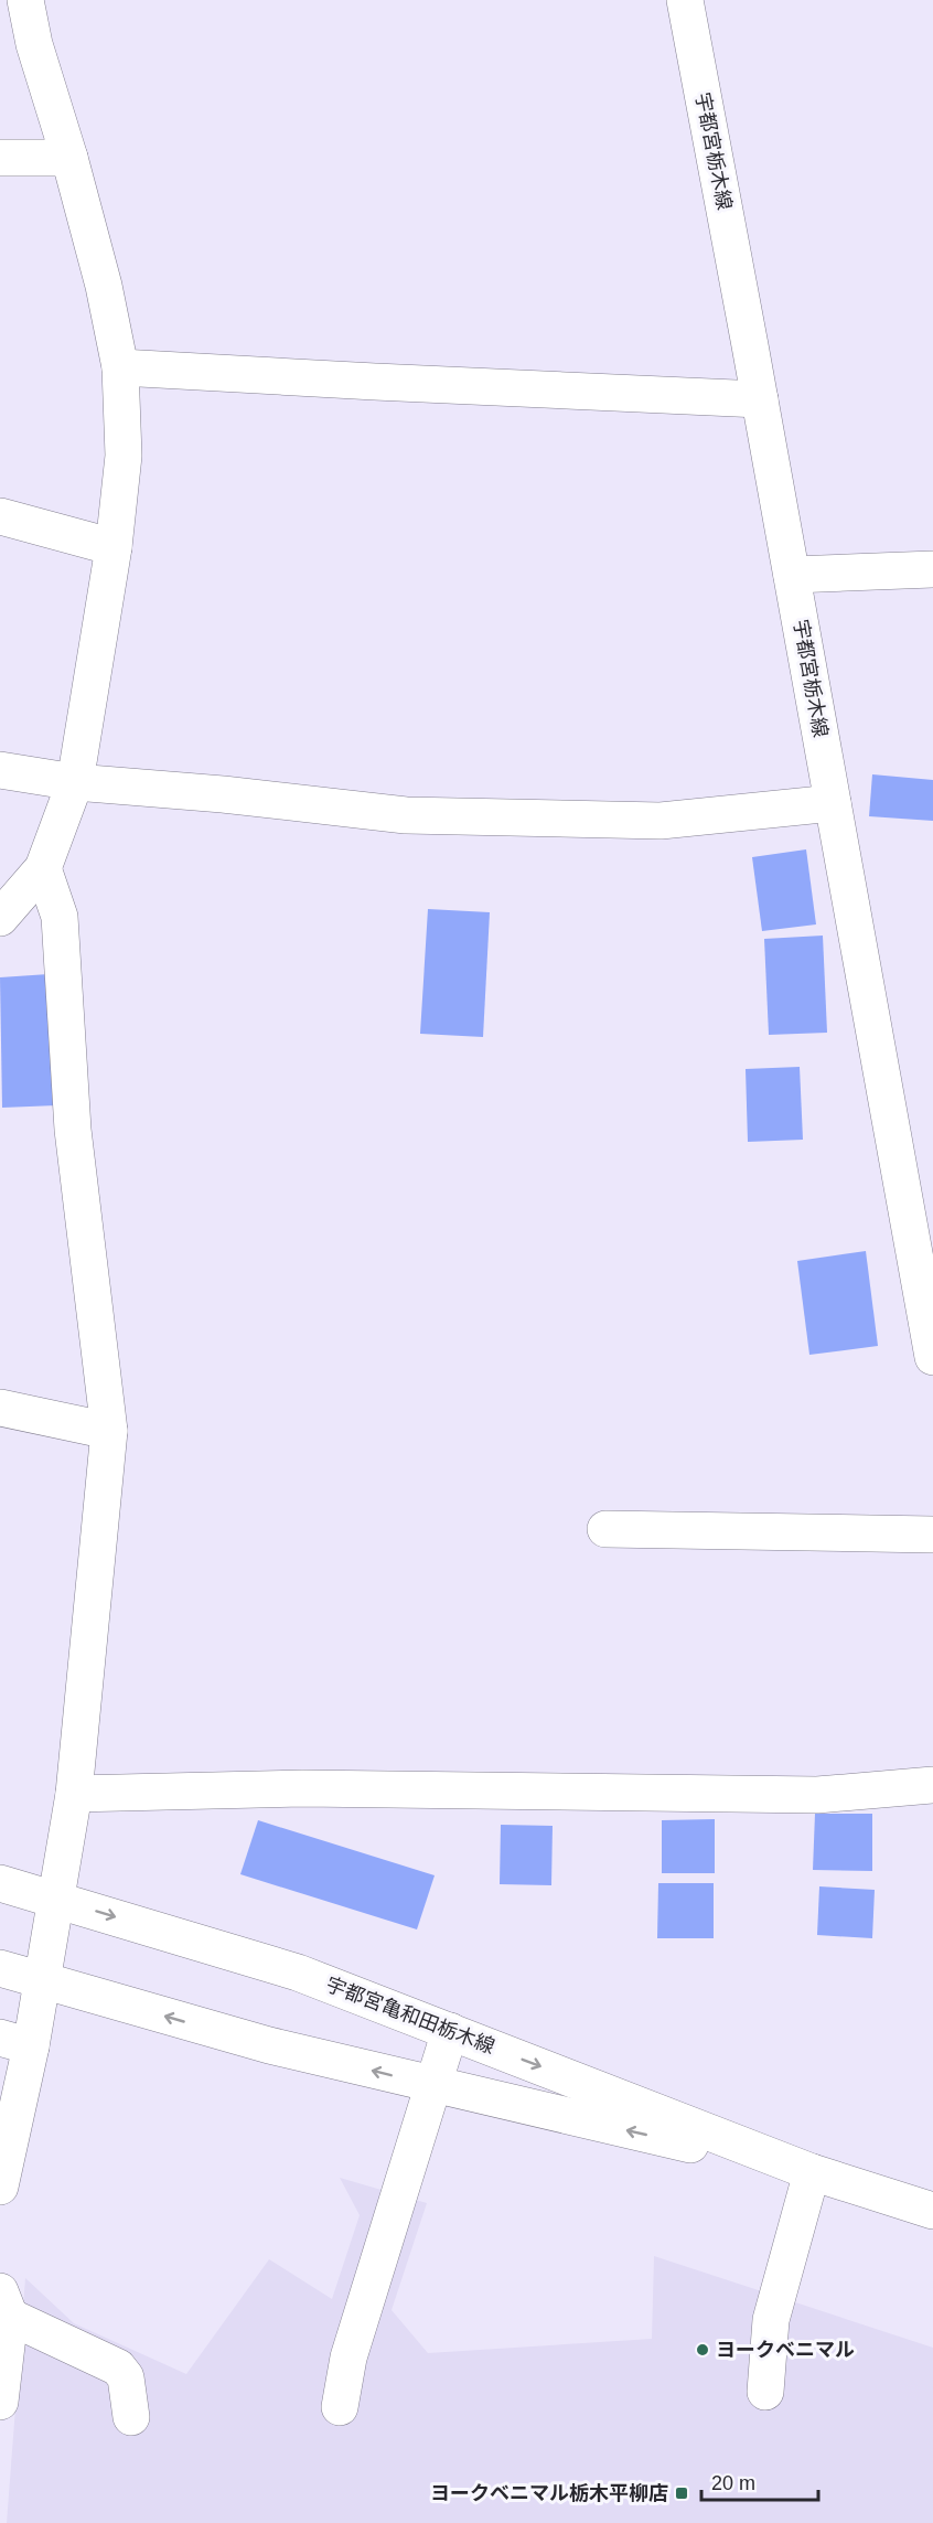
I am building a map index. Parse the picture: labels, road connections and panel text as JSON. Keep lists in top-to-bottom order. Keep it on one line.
{"streets":{"street":["宇都宮栃木線","宇都宮亀和田栃木線"]},"places":{"other":["ヨークベニマル"],"transit":["ヨークベニマル栃木平柳店"]},"scale_bar":"20 m"}
